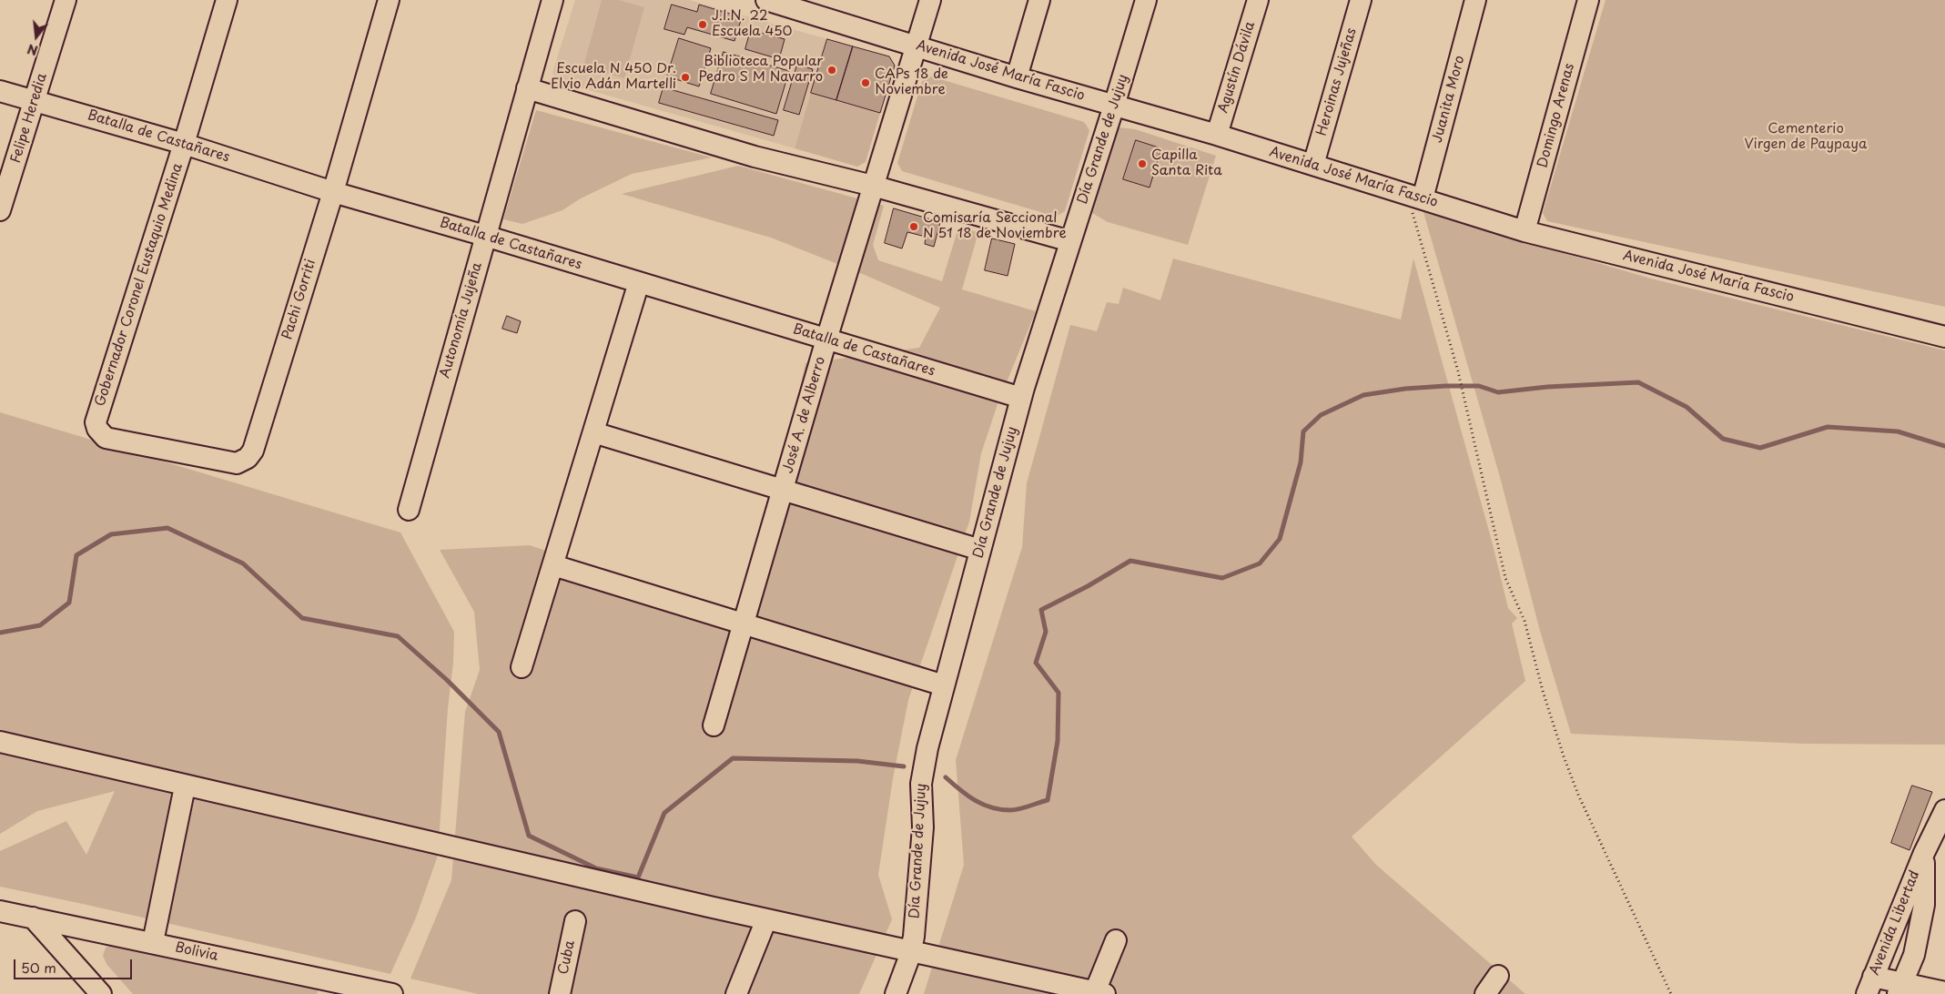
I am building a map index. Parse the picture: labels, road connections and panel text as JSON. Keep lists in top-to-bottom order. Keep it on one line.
{"streets":{"street":["Agustín Dávila","Avenida José María Fascio","Heroinas Jujeñas","Juanita Moro","Domingo Arenas","Felipe Heredia","Batalla de Castañares","Día Grande de Jujuy","Gobernador Coronel Eustaquio Medina","Pachi Gorriti","Autonomía Jujeña","José A. de Alberro","Avenida Libertad","Bolivia","Cuba"]},"crossings":[["Agustín Dávila","Avenida José María Fascio"],["Avenida José María Fascio","Heroinas Jujeñas"],["Avenida José María Fascio","Juanita Moro"],["Avenida José María Fascio","Domingo Arenas"],["Avenida José María Fascio","Día Grande de Jujuy"],["Avenida José María Fascio","José A. de Alberro"],["Felipe Heredia","Batalla de Castañares"],["Batalla de Castañares","Día Grande de Jujuy"],["Batalla de Castañares","Gobernador Coronel Eustaquio Medina"],["Batalla de Castañares","Pachi Gorriti"],["Batalla de Castañares","Autonomía Jujeña"],["Batalla de Castañares","José A. de Alberro"],["Gobernador Coronel Eustaquio Medina","Pachi Gorriti"]],"parks":["Cementerio Virgen de Paypaya"],"places":["J.I.N. 22 Escuela 450","Biblioteca Popular Pedro S M Navarro","Escuela N 450 Dr. Elvio Adán Martelli","CAPs 18 de Noviembre","Capilla Santa Rita","Comisaría Seccional N 51 18 de Noviembre"],"scale_bar":"50 m","north":"bottom"}
